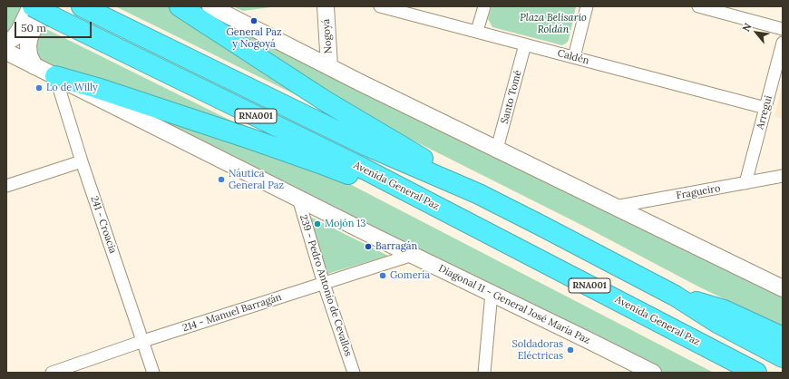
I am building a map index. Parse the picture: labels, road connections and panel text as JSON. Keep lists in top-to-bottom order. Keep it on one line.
{"streets":{"highway":["RNA001","Avenida General Paz"],"street":["Nogoyá","Caldén","Santo Tomé","Arregui","Fragueiro","241 - Croacia","239 - Pedro Antonio de Cevallos","Diagonal 11 - General José María Paz","214 - Manuel Barragán"]},"crossings":[["Caldén","Santo Tomé"],["Caldén","Arregui"],["Arregui","Fragueiro"],["241 - Croacia","Diagonal 11 - General José María Paz"],["241 - Croacia","214 - Manuel Barragán"],["239 - Pedro Antonio de Cevallos","Diagonal 11 - General José María Paz"],["239 - Pedro Antonio de Cevallos","214 - Manuel Barragán"],["Diagonal 11 - General José María Paz","214 - Manuel Barragán"]],"parks":["Plaza Belisario Roldán"],"places":["General Paz y Nogoyá","Lo de Willy","Náutica General Paz","Mojón 13","Barragán","Gomería","Soldadoras Eléctricas"],"scale_bar":"50 m","north":"top left"}
